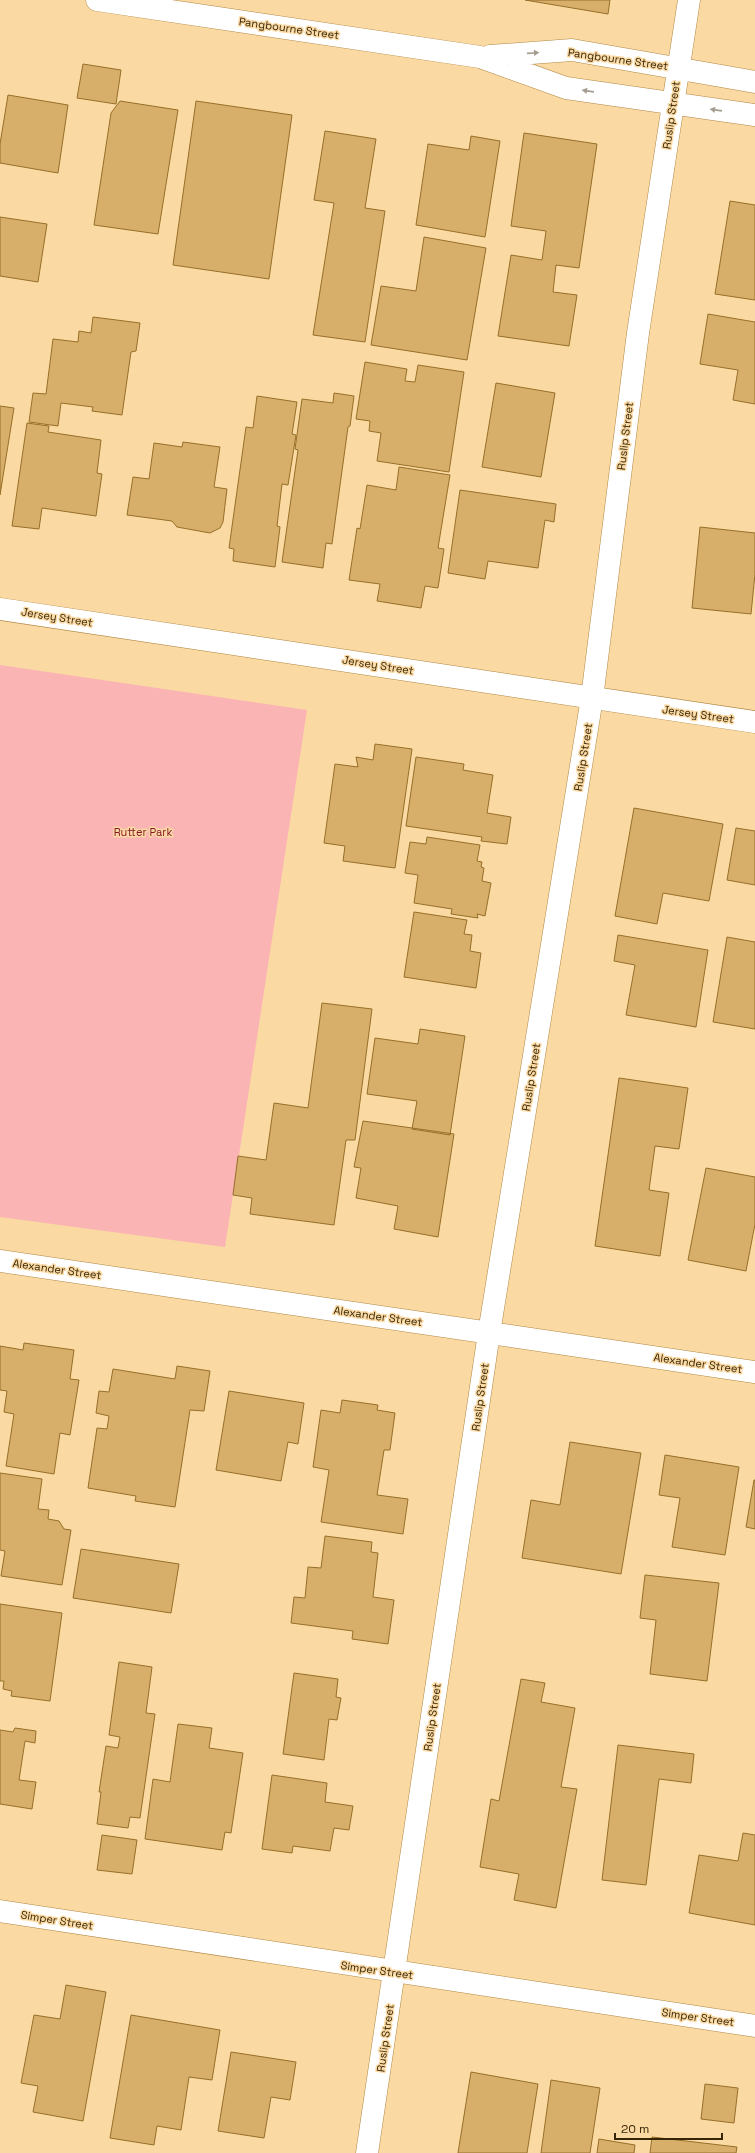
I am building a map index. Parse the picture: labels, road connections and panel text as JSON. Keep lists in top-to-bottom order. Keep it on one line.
{"streets":{"street":["Pangbourne Street","Ruslip Street","Jersey Street","Alexander Street","Simper Street"]},"crossings":[["Pangbourne Street","Ruslip Street"],["Ruslip Street","Jersey Street"],["Ruslip Street","Alexander Street"],["Ruslip Street","Simper Street"]],"parks":["Rutter Park"],"scale_bar":"20 m"}
